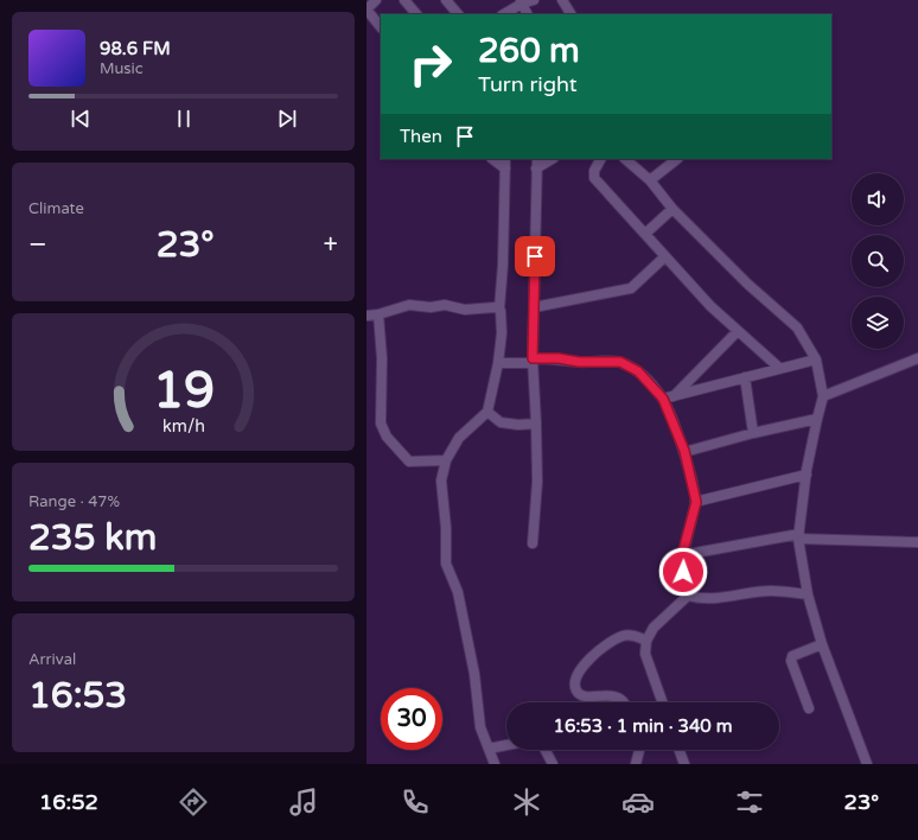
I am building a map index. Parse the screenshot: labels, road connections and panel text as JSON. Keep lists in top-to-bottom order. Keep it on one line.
{"page":{"turn":["260 m","Turn right"],"song":["98.6 FM","Music"],"then":"Then","tile":["Climate",["Range · 47%","235 km"],["Arrival","16:53"]],"heat":["−","23°","+"],"limit":"30","trip":"16:53 · 1 min · 340 m","tabs":["16:52","23°"],"gauge":["19","km/h"]}}
